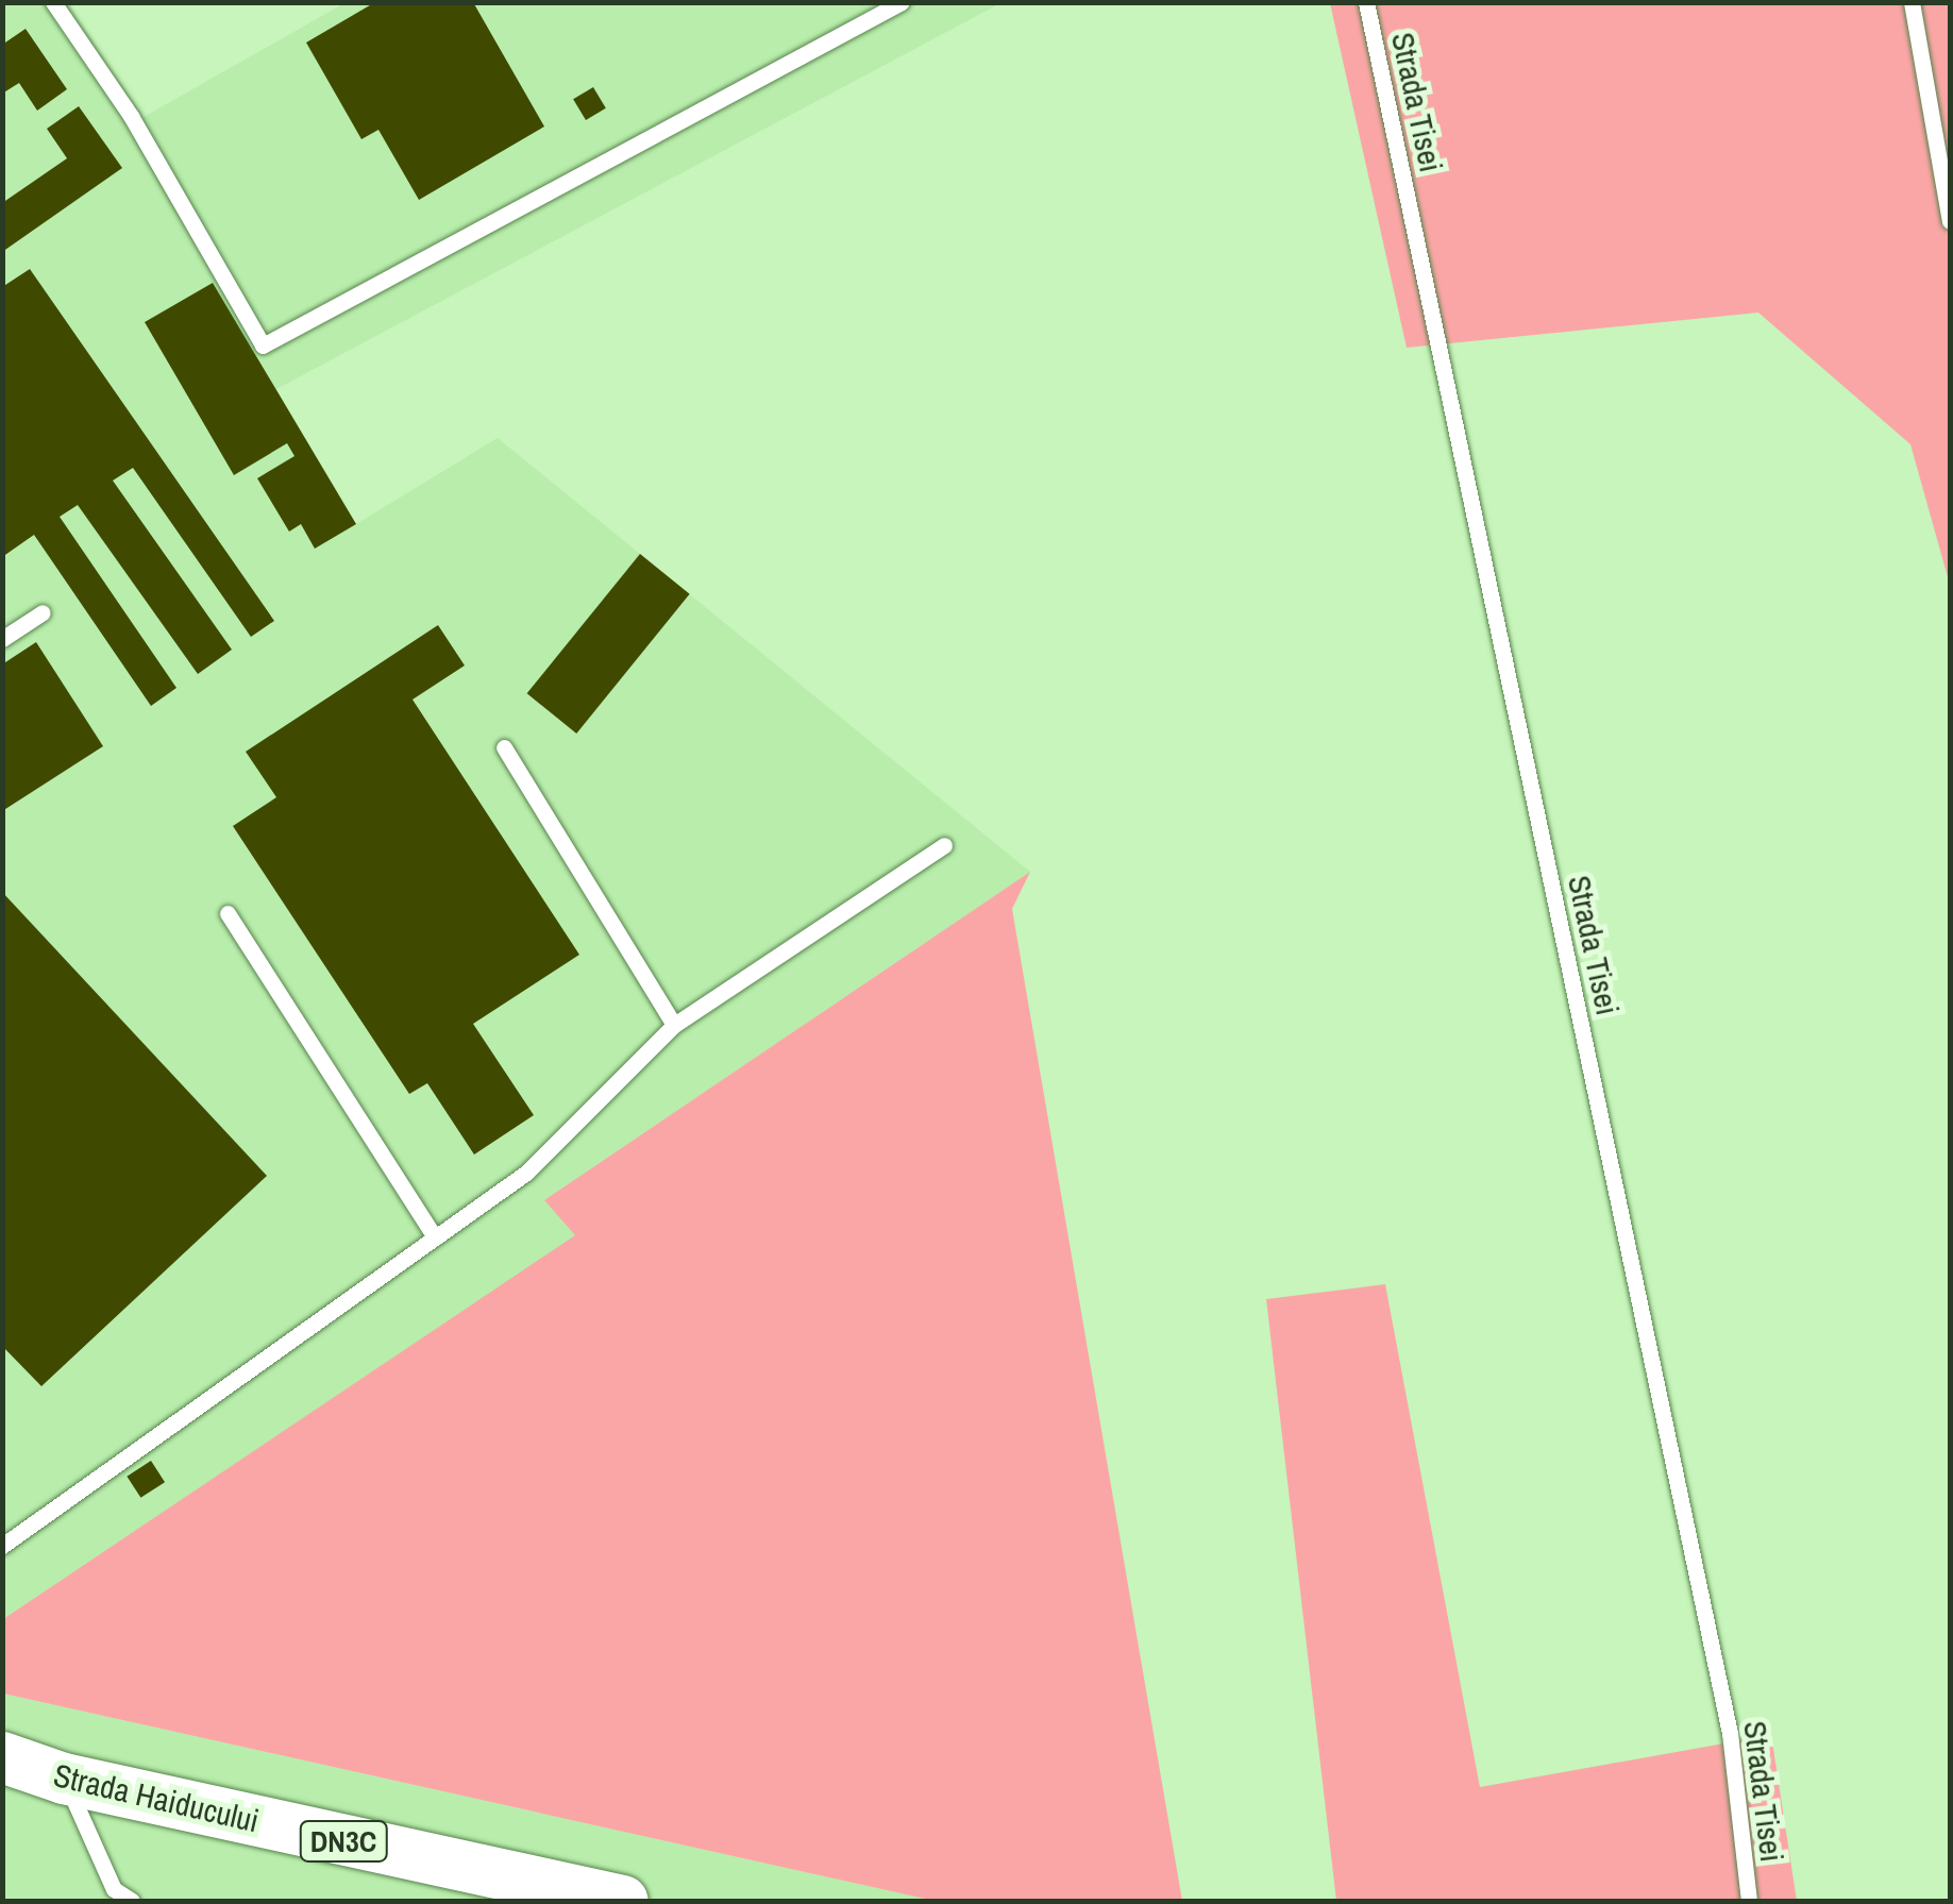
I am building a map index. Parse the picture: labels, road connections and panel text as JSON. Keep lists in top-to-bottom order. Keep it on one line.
{"streets":{"main road":["Strada Haiducului","DN3C"],"lane":["Strada Tisei"]}}
